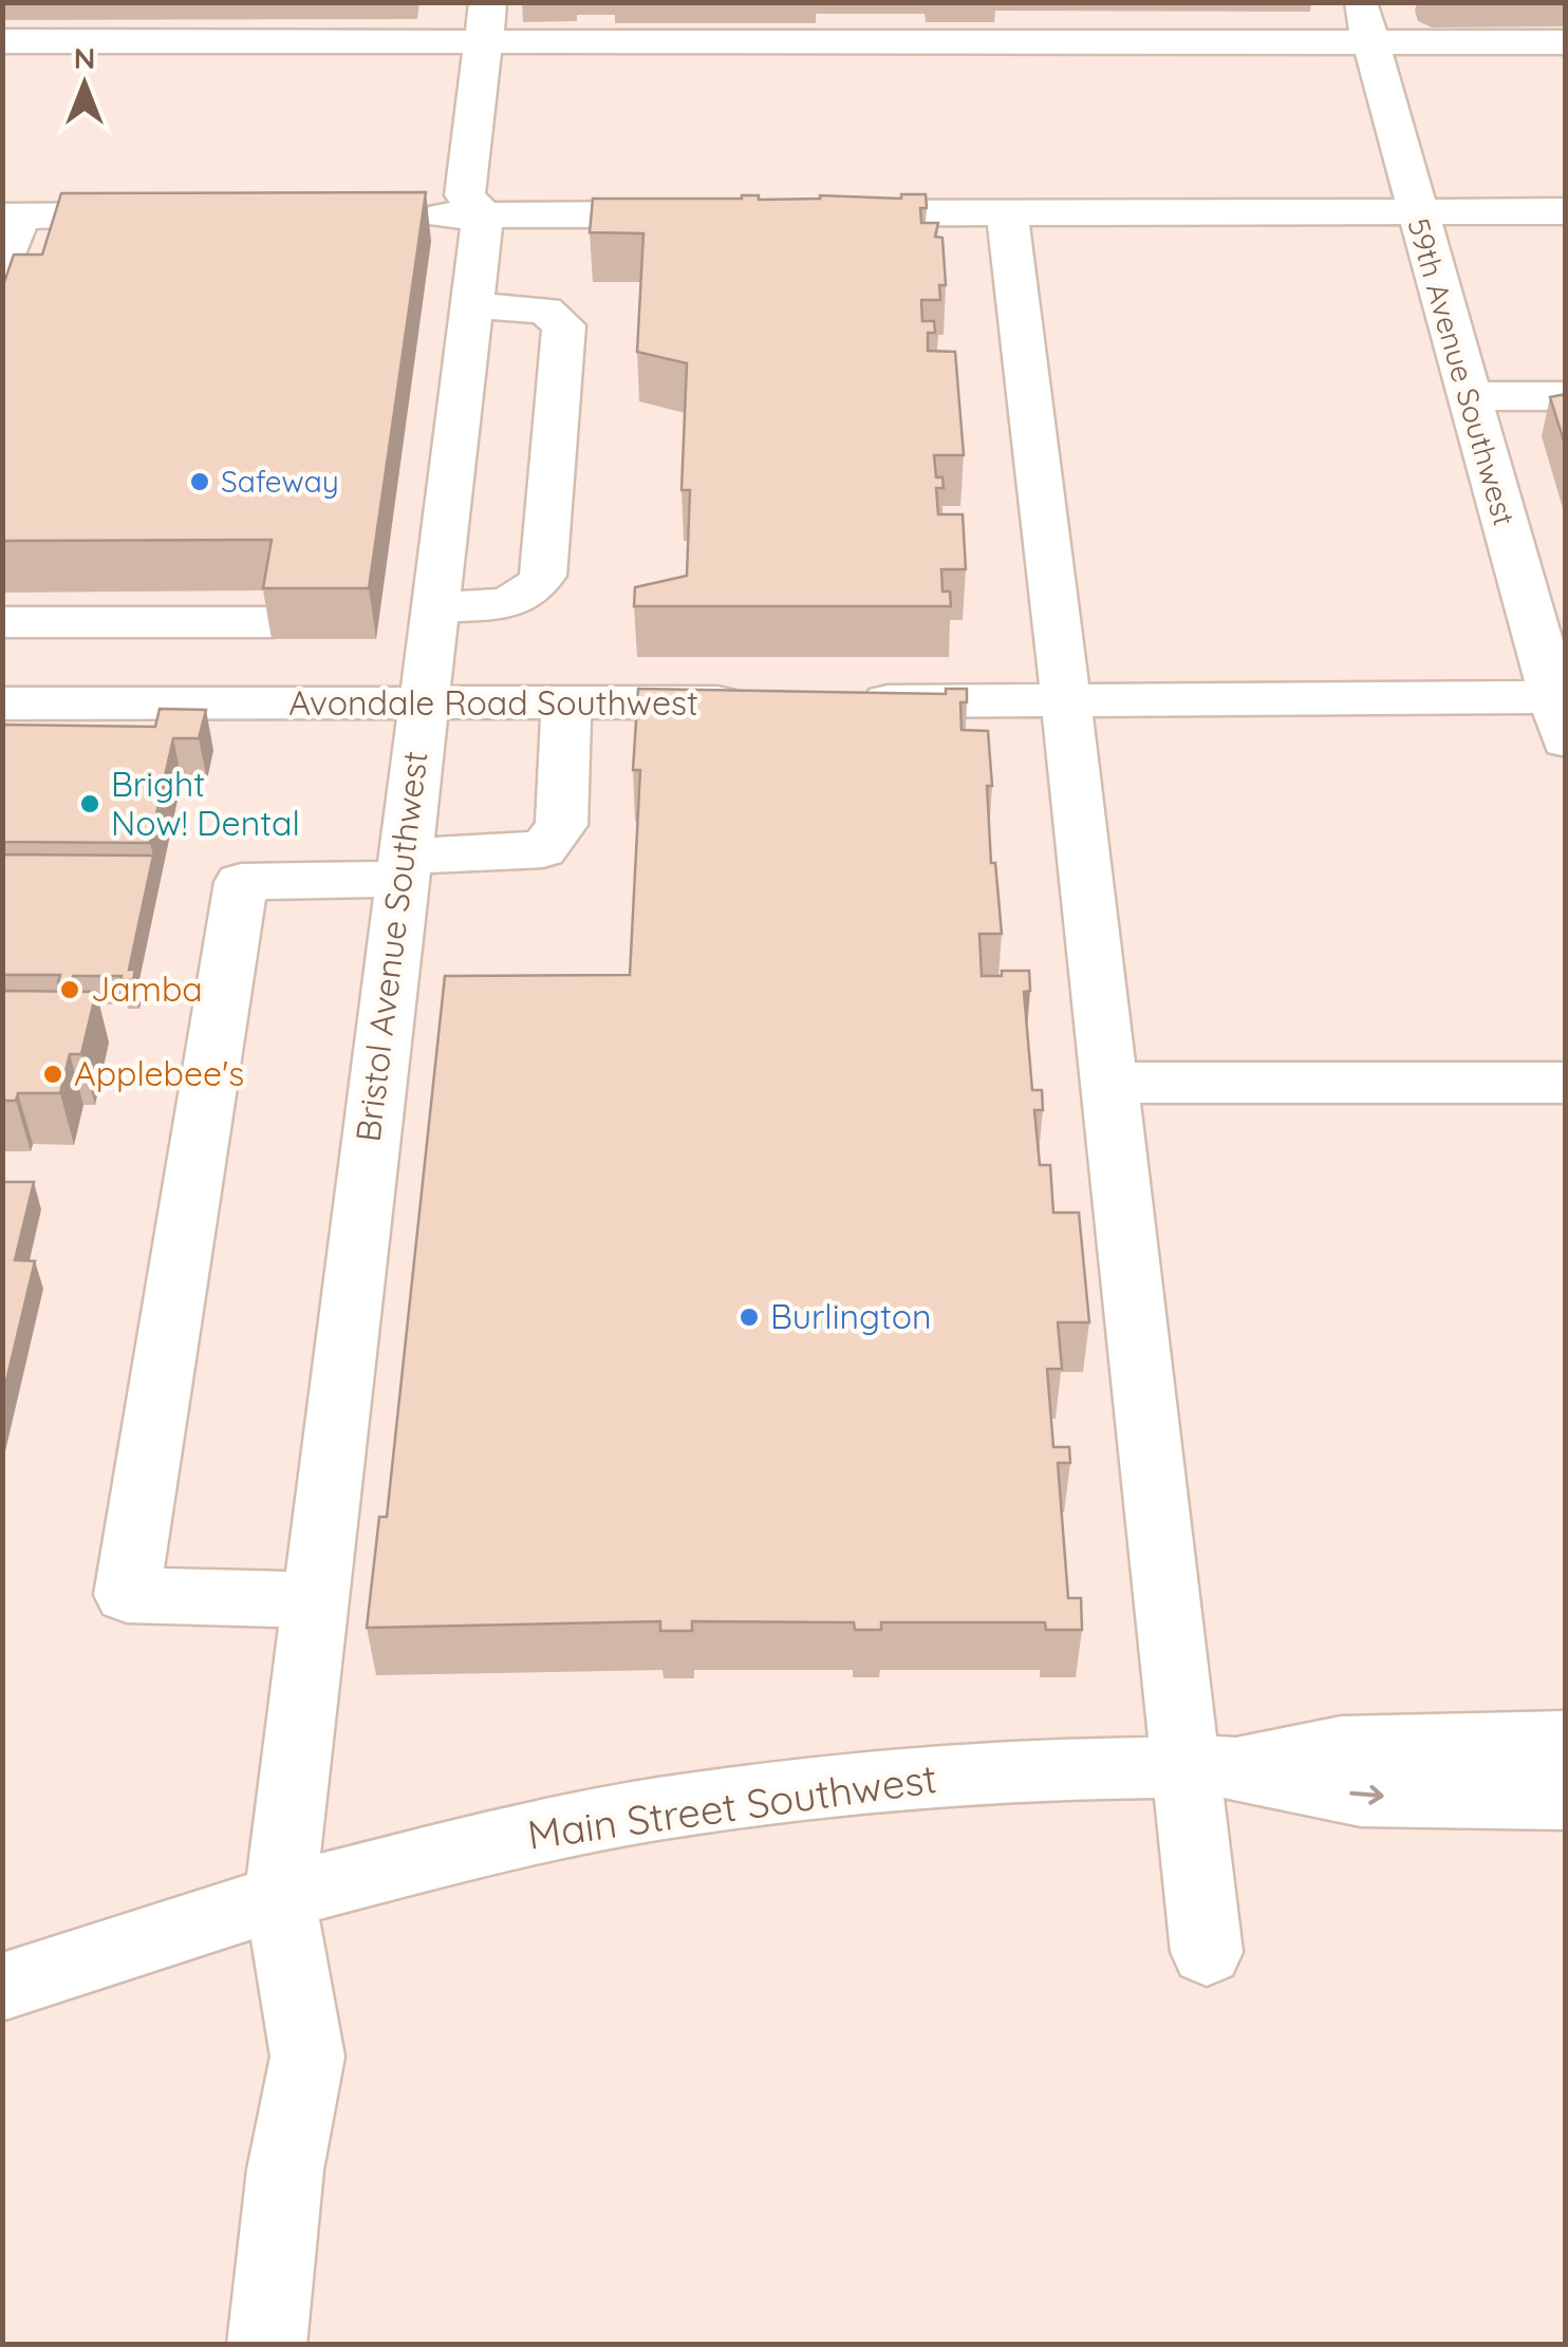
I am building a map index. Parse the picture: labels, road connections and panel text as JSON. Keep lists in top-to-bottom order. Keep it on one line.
{"streets":{"street":["59th Avenue Southwest","Avondale Road Southwest","Bristol Avenue Southwest","Main Street Southwest"]},"crossings":[["Avondale Road Southwest","Bristol Avenue Southwest"],["Bristol Avenue Southwest","Main Street Southwest"]],"places":["Safeway","Bright Now! Dental","Jamba","Applebee's","Burlington"],"north":"top"}
